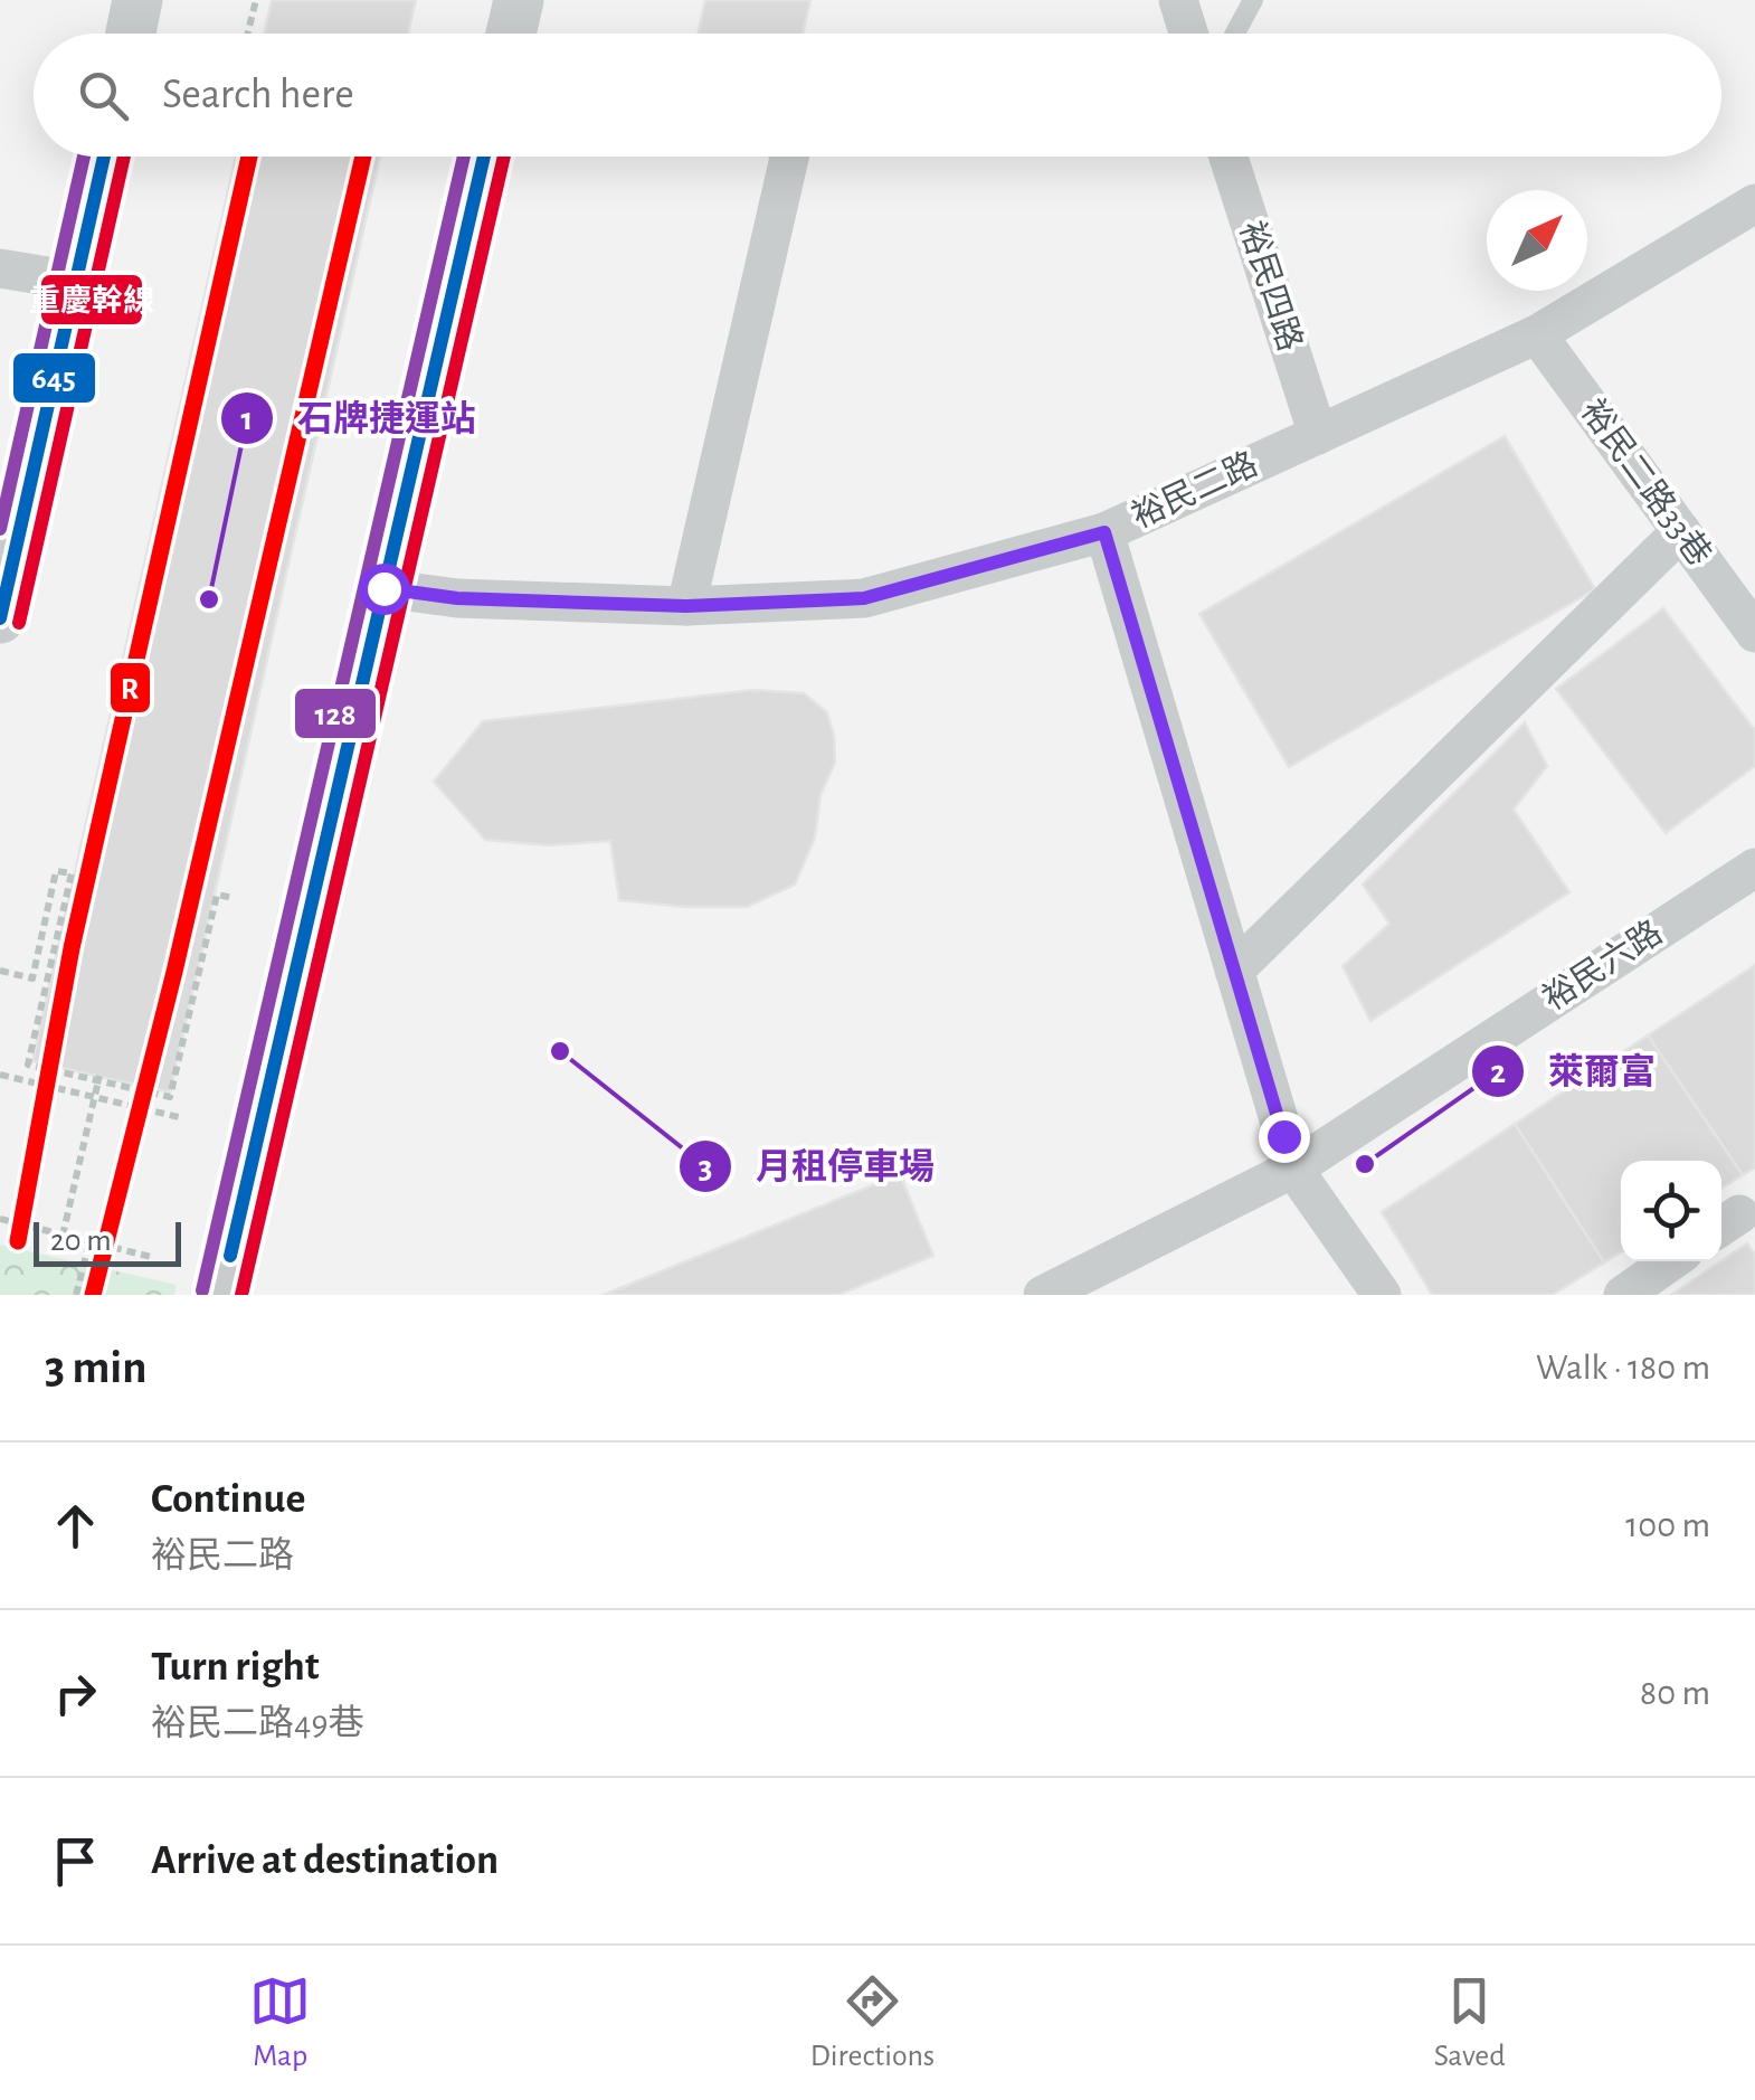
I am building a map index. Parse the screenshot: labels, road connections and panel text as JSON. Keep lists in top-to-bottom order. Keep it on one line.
{"streets":{"street":["裕民四路","裕民二路33巷","裕民二路","裕民六路"]},"crossings":[["裕民四路","裕民二路"],["裕民二路33巷","裕民二路"]],"places":["石牌捷運站","月租停車場","萊爾富"],"lines":["transit line R","transit line 645","transit line 重慶幹線","transit line 128"],"scale_bar":"20 m","north":"top right","page":{"search":"Search here","scale":"20 m","heading":["3 min","Walk · 180 m"],"list":[["Continue","裕民二路","100 m"],["Turn right","裕民二路49巷","80 m"],"Arrive at destination"],"nav":["Map","Directions","Saved"]}}
